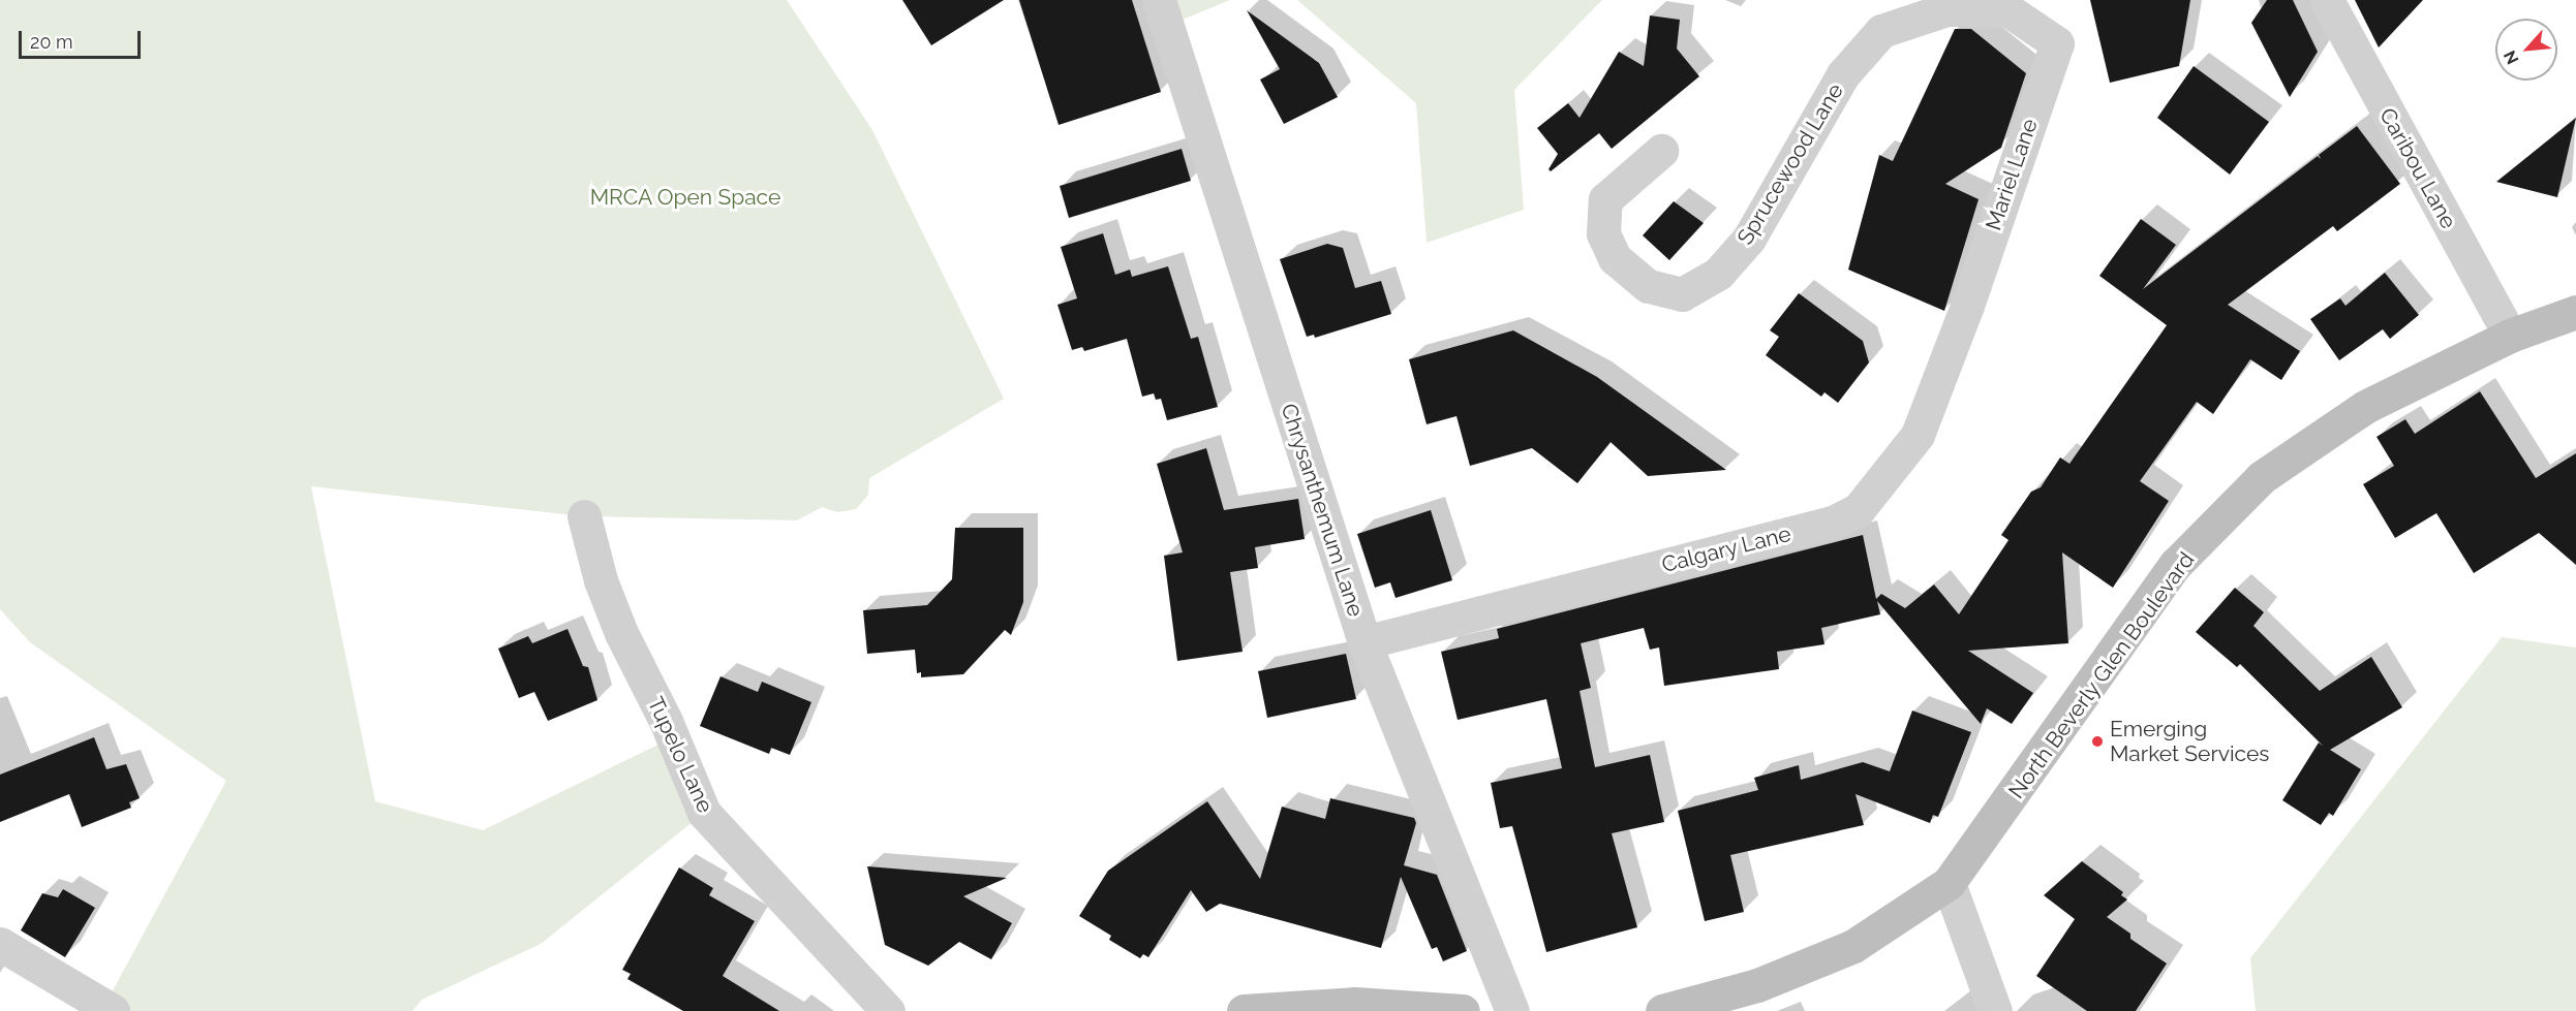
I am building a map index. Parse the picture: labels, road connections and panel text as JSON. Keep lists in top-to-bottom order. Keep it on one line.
{"streets":{"main road":["North Beverly Glen Boulevard"],"street":["Sprucewood Lane","Caribou Lane","Mariel Lane","Chrysanthemum Lane","Calgary Lane","Tupelo Lane"]},"crossings":[["Sprucewood Lane","Mariel Lane"],["Caribou Lane","North Beverly Glen Boulevard"],["Mariel Lane","Calgary Lane"],["Chrysanthemum Lane","Calgary Lane"]],"parks":["MRCA Open Space"],"places":["Emerging Market Services"],"scale_bar":"20 m","north":"bottom left"}
